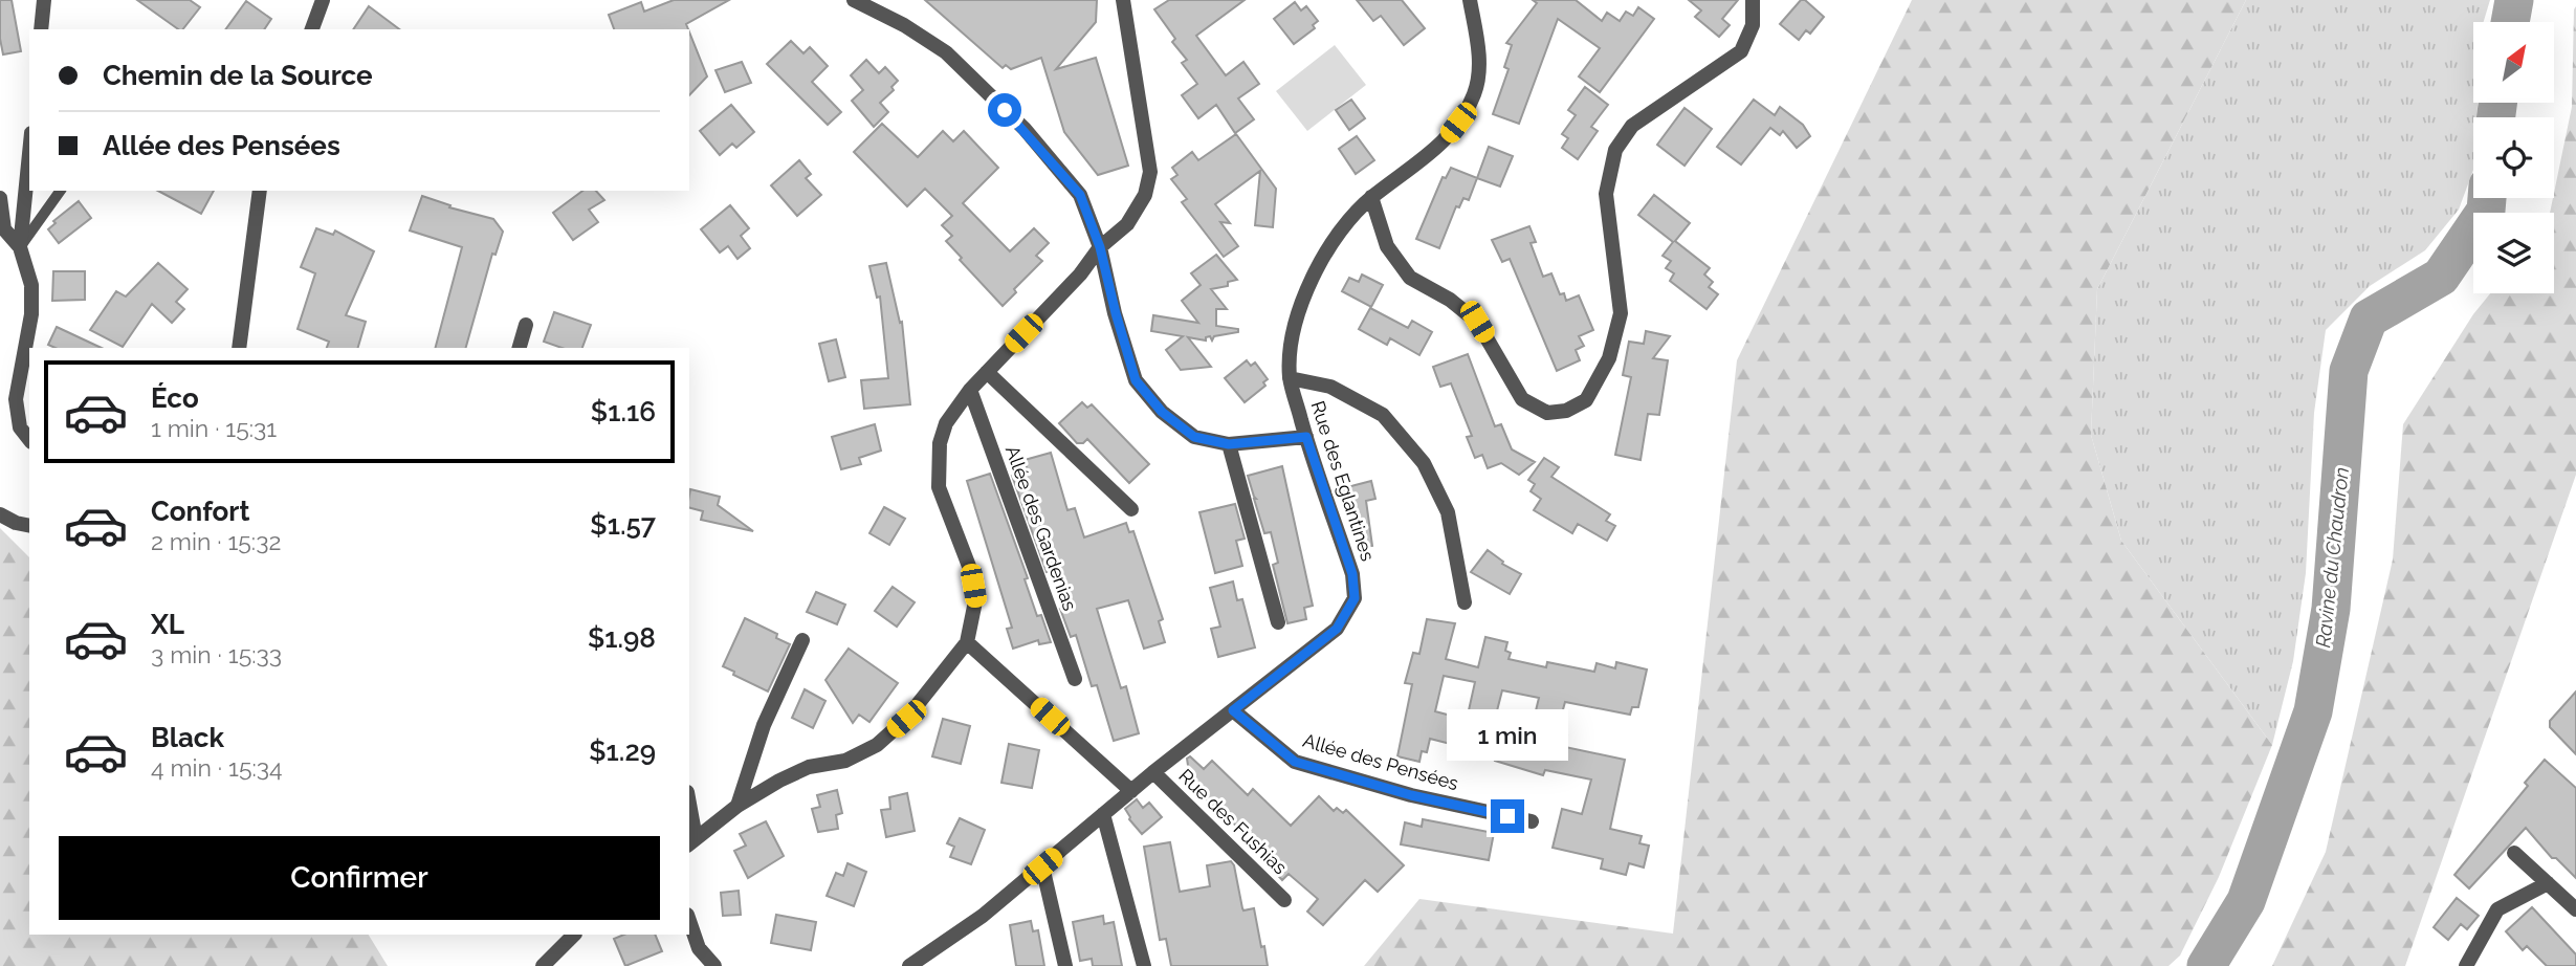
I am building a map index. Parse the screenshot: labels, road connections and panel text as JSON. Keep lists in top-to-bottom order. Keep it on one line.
{"streets":{"street":["Rue des Eglantines","Allée des Gardenias","Allée des Pensées","Rue des Fushias"]},"crossings":[["Rue des Eglantines","Allée des Pensées"],["Rue des Eglantines","Rue des Fushias"]],"water":["Ravine du Chaudron"],"north":"top right","page":{"banner":["Chemin de la Source","Allée des Pensées"],"list":[{"name":"Éco","note":"1 min · 15:31","value":"$1.16"},{"name":"Confort","note":"2 min · 15:32","value":"$1.57"},{"name":"XL","note":"3 min · 15:33","value":"$1.98"},{"name":"Black","note":"4 min · 15:34","value":"$1.29"}],"bubble":"1 min","buttons":"Confirmer"}}
